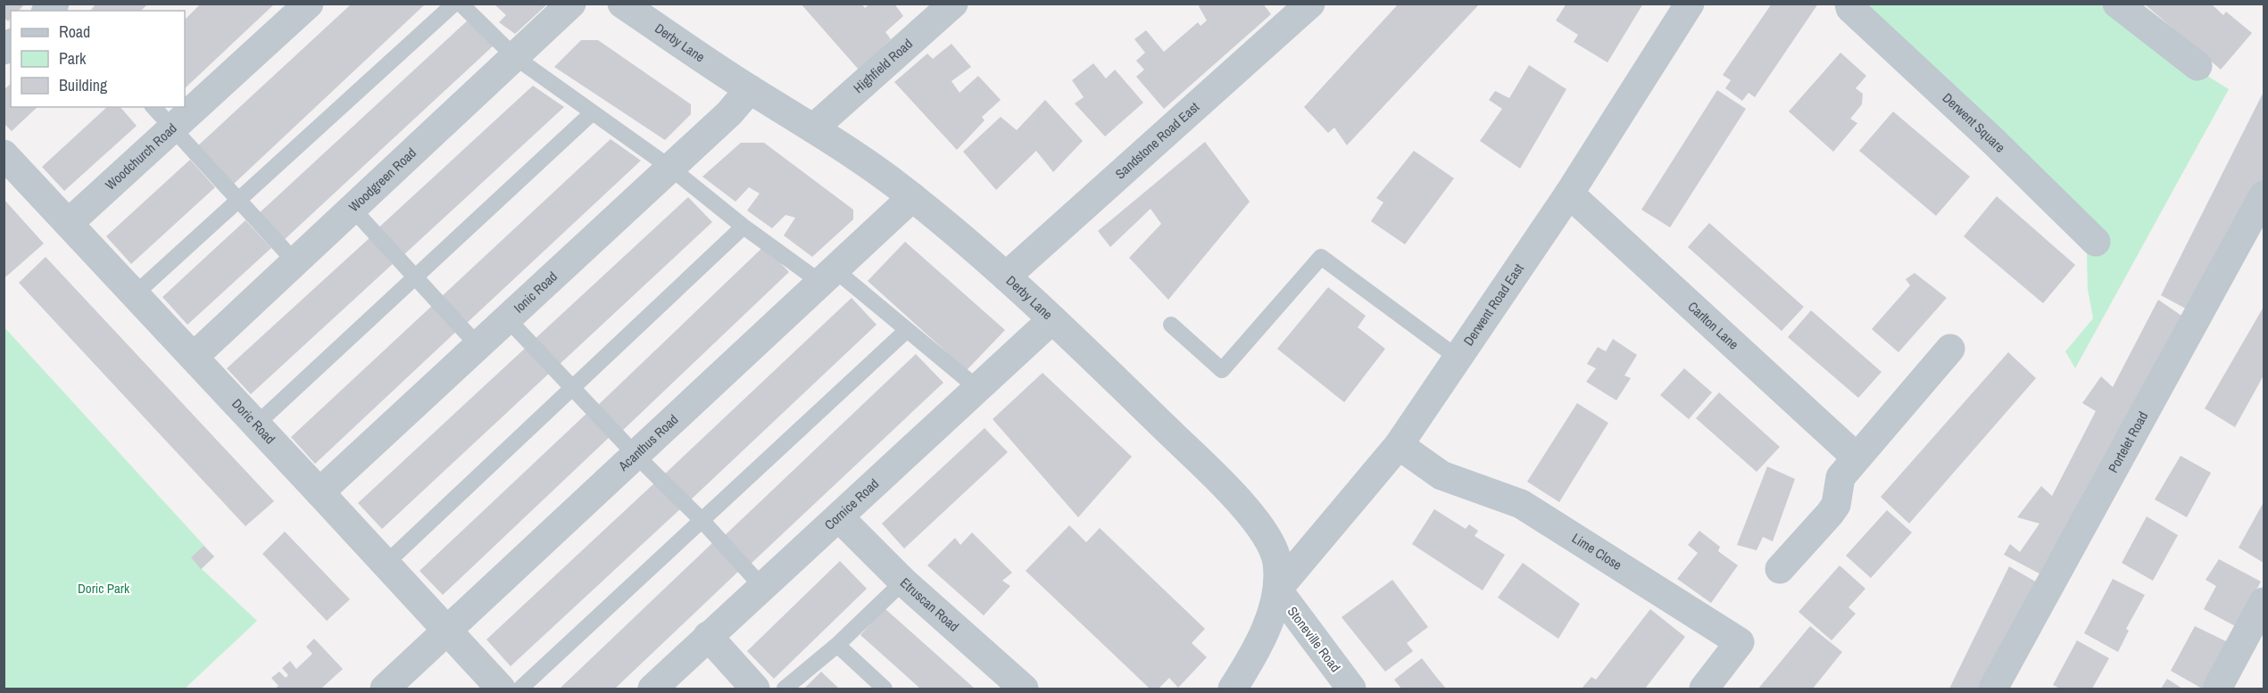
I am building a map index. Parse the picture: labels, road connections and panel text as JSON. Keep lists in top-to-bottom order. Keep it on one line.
{"streets":{"street":["Derby Lane","Highfield Road","Derwent Square","Sandstone Road East","Woodchurch Road","Woodgreen Road","Ionic Road","Derwent Road East","Carlton Lane","Doric Road","Acanthus Road","Portelet Road","Cornice Road","Lime Close","Etruscan Road","Stoneville Road"]},"crossings":[["Derby Lane","Highfield Road"],["Derby Lane","Sandstone Road East"],["Derby Lane","Ionic Road"],["Derby Lane","Derwent Road East"],["Derby Lane","Acanthus Road"],["Derby Lane","Cornice Road"],["Derby Lane","Stoneville Road"],["Woodchurch Road","Doric Road"],["Woodgreen Road","Doric Road"],["Ionic Road","Doric Road"],["Derwent Road East","Carlton Lane"],["Derwent Road East","Lime Close"],["Derwent Road East","Stoneville Road"],["Doric Road","Acanthus Road"],["Cornice Road","Etruscan Road"]],"parks":["Doric Park"],"legend":["Road","Park","Building"]}
